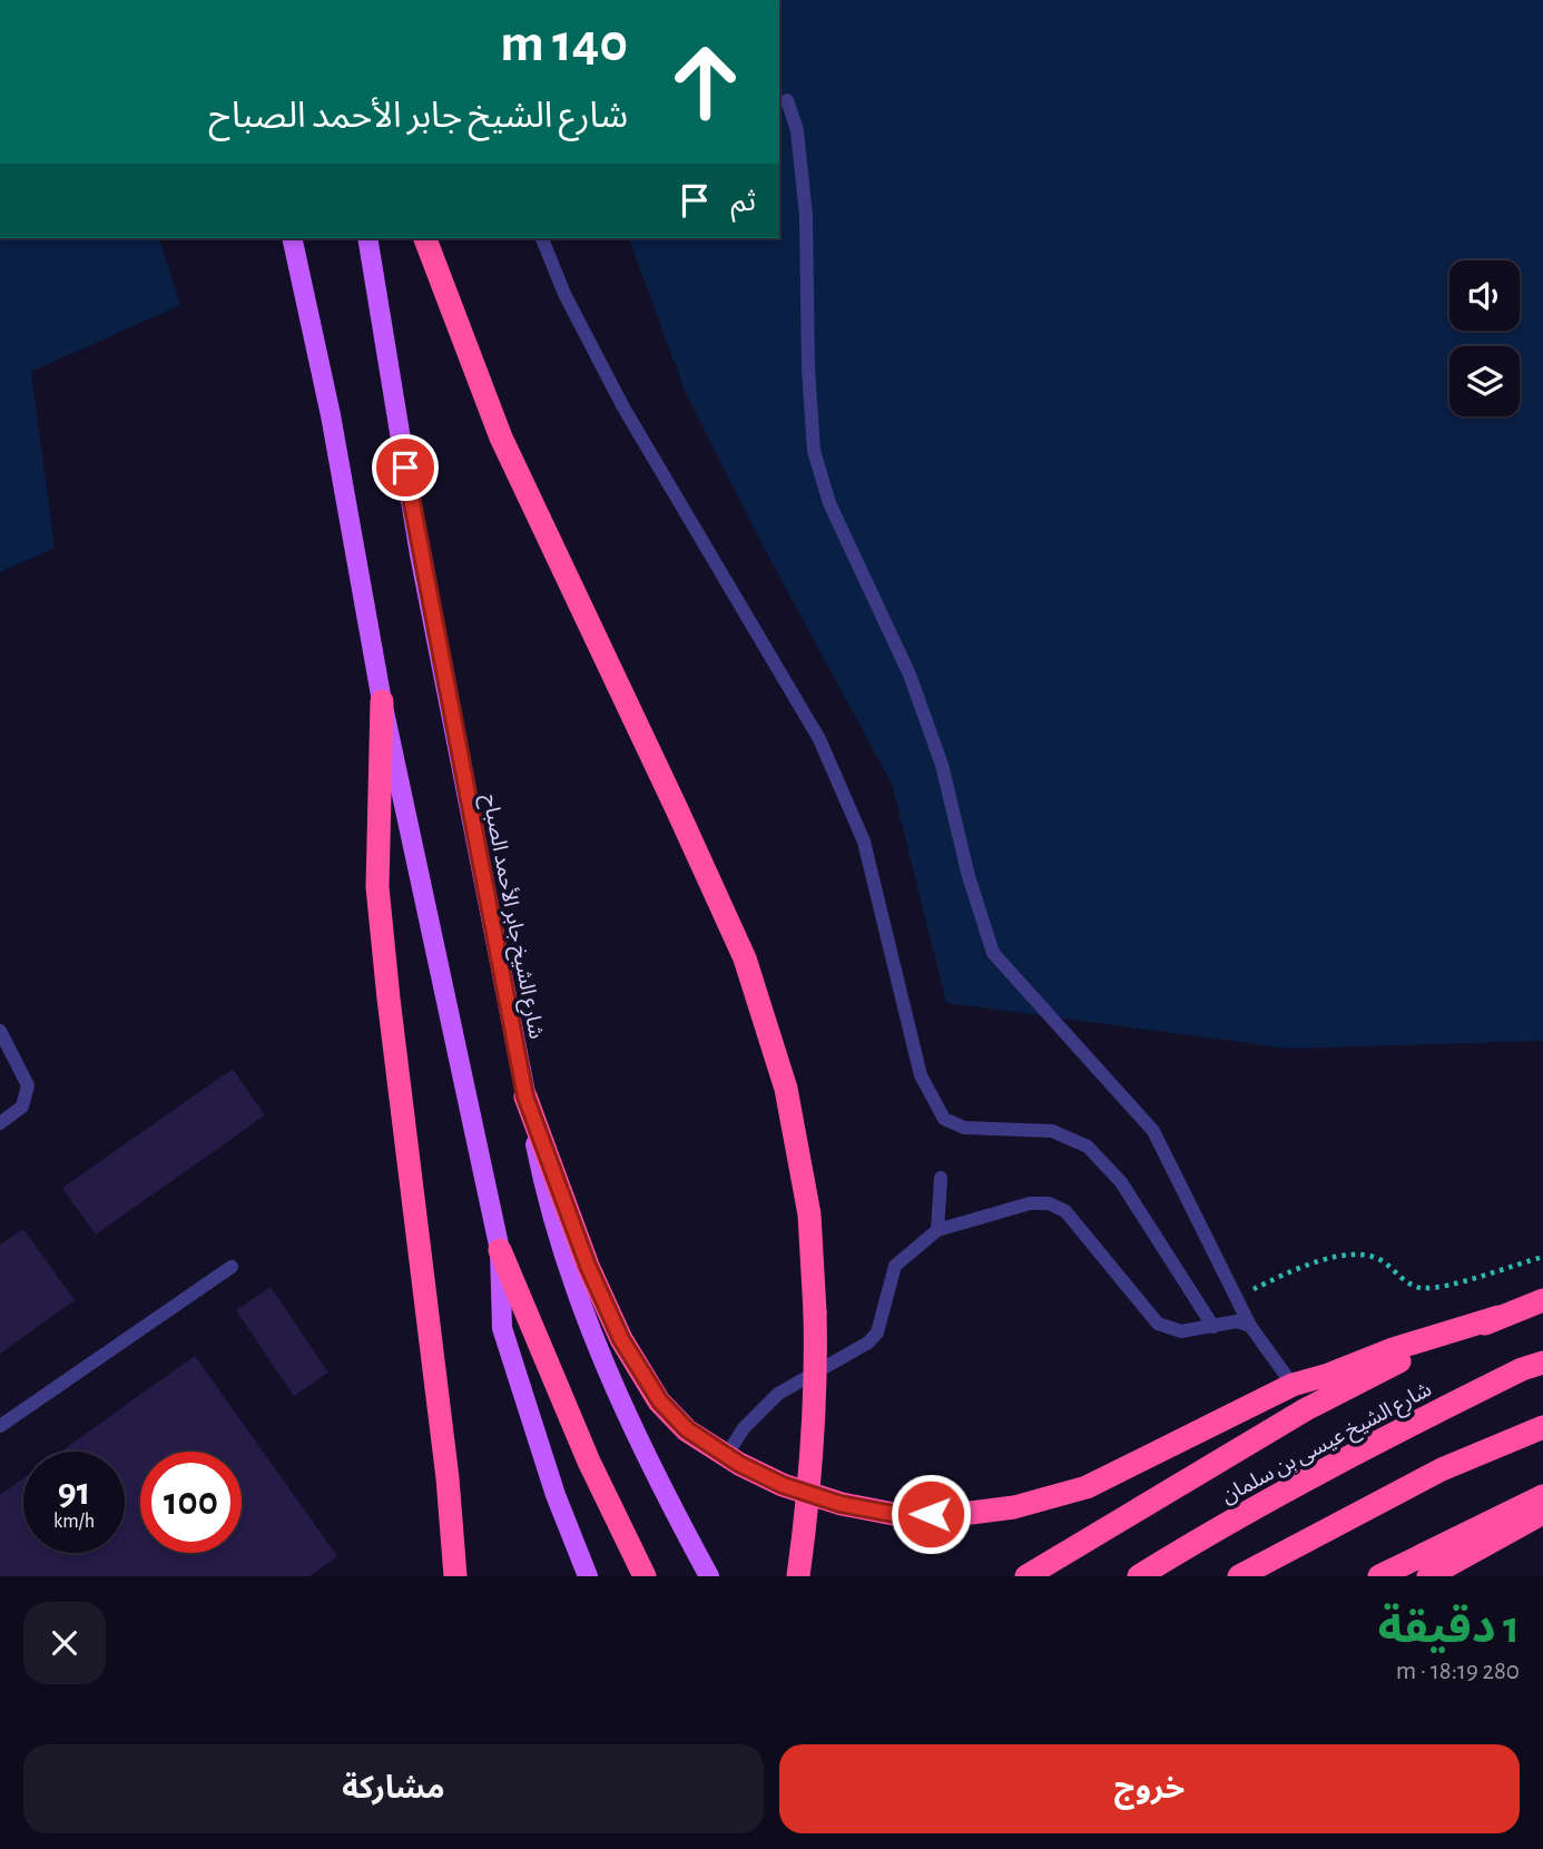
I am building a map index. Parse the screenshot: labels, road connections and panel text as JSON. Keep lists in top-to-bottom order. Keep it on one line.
{"streets":{"highway":["شارع الشيخ عيسى بن سلمان"],"main road":["شارع الشيخ جابر الأحمد الصباح"]},"page":{"turn":["140 m","شارع الشيخ جابر الأحمد الصباح"],"then":"ثم","speed":"91 km/h","limit":"100","heading":["1 دقيقة","280 m · 18:19"],"buttons":["خروج","مشاركة"]}}
